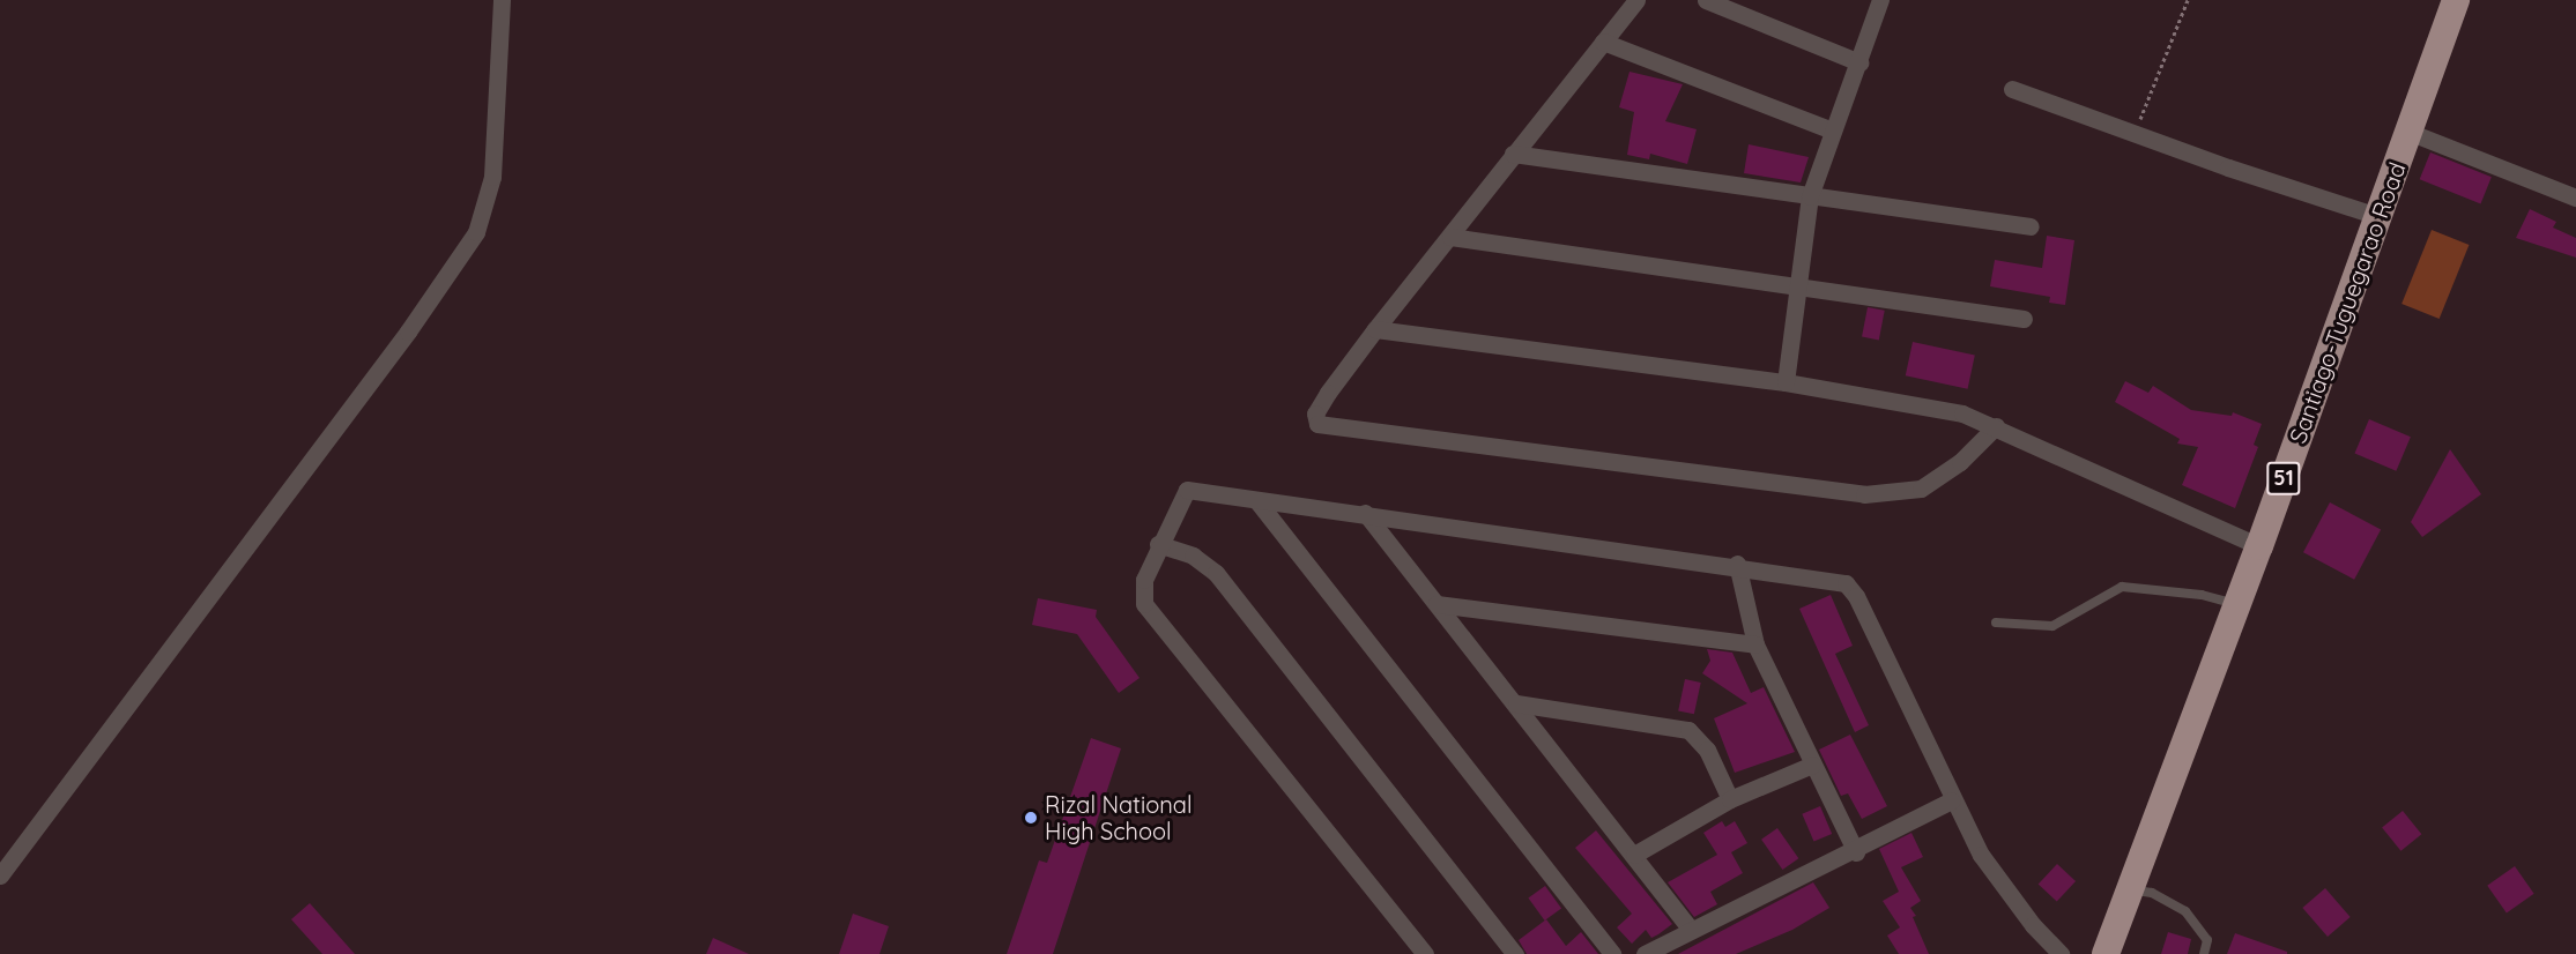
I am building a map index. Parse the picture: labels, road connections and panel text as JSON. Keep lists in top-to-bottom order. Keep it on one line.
{"streets":{"highway":["Santiago-Tuguegarao Road","51"]},"places":["Rizal National High School"]}
